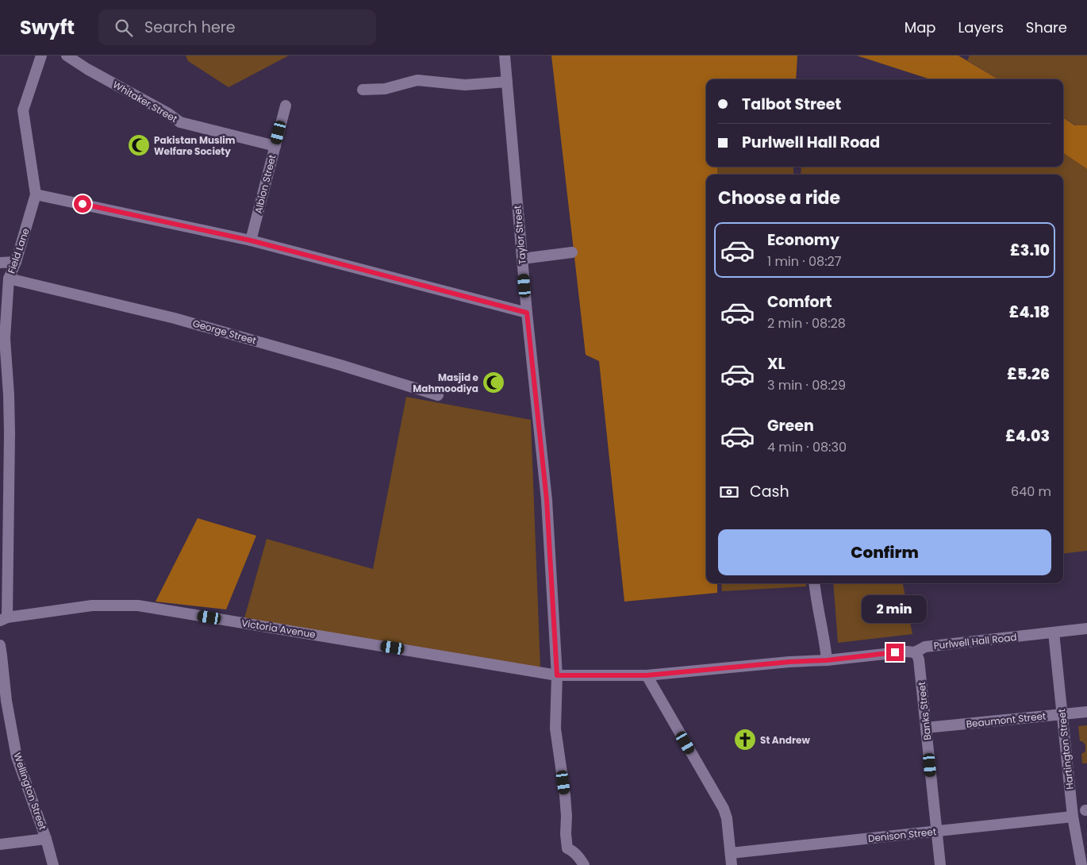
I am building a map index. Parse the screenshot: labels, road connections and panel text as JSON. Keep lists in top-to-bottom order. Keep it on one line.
{"streets":{"street":["Whitaker Street","Albion Street","Taylor Street","Field Lane","George Street","Victoria Avenue","Purlwell Hall Road","Banks Street","Beaumont Street","Hartington Street","Wellington Street","Denison Street"]},"crossings":[["Whitaker Street","Albion Street"],["Taylor Street","Victoria Avenue"],["Taylor Street","Purlwell Hall Road"],["Field Lane","George Street"],["Field Lane","Victoria Avenue"],["Victoria Avenue","Purlwell Hall Road"],["Purlwell Hall Road","Banks Street"],["Purlwell Hall Road","Hartington Street"],["Banks Street","Beaumont Street"],["Banks Street","Denison Street"],["Beaumont Street","Hartington Street"],["Hartington Street","Denison Street"]],"places":{"mosque":["Pakistan Muslim Welfare Society","Masjid e Mahmoodiya"],"church":["St Andrew"]},"page":{"header":"Swyft","search":"Search here","nav":["Map","Layers","Share"],"banner":["Talbot Street","Purlwell Hall Road"],"heading":"Choose a ride","list":[{"name":"Economy","note":"1 min · 08:27","value":"£3.10"},{"name":"Comfort","note":"2 min · 08:28","value":"£4.18"},{"name":"XL","note":"3 min · 08:29","value":"£5.26"},{"name":"Green","note":"4 min · 08:30","value":"£4.03"}],"pay":["Cash","640 m"],"buttons":"Confirm","bubble":"2 min"}}
